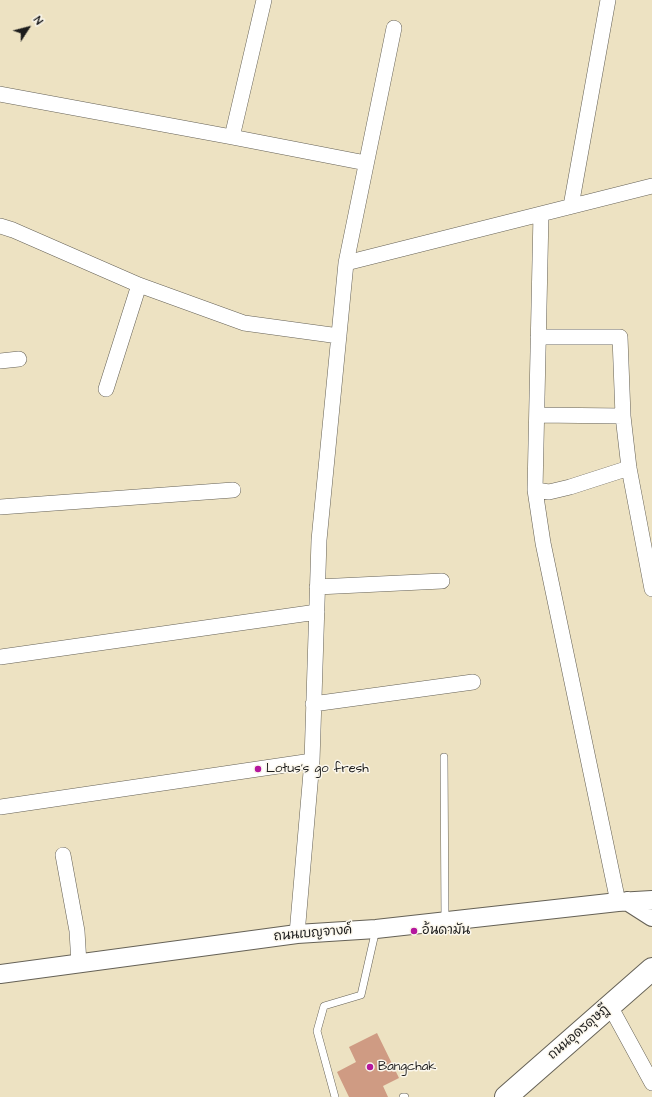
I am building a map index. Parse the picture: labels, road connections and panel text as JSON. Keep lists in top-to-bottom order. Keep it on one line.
{"streets":{"main road":["ถนนอุดรดุษฎี"],"street":["ถนนเบญจางค์"]},"places":["Lotus's go fresh","อ้นดามัน","Bangchak"],"north":"top right"}
